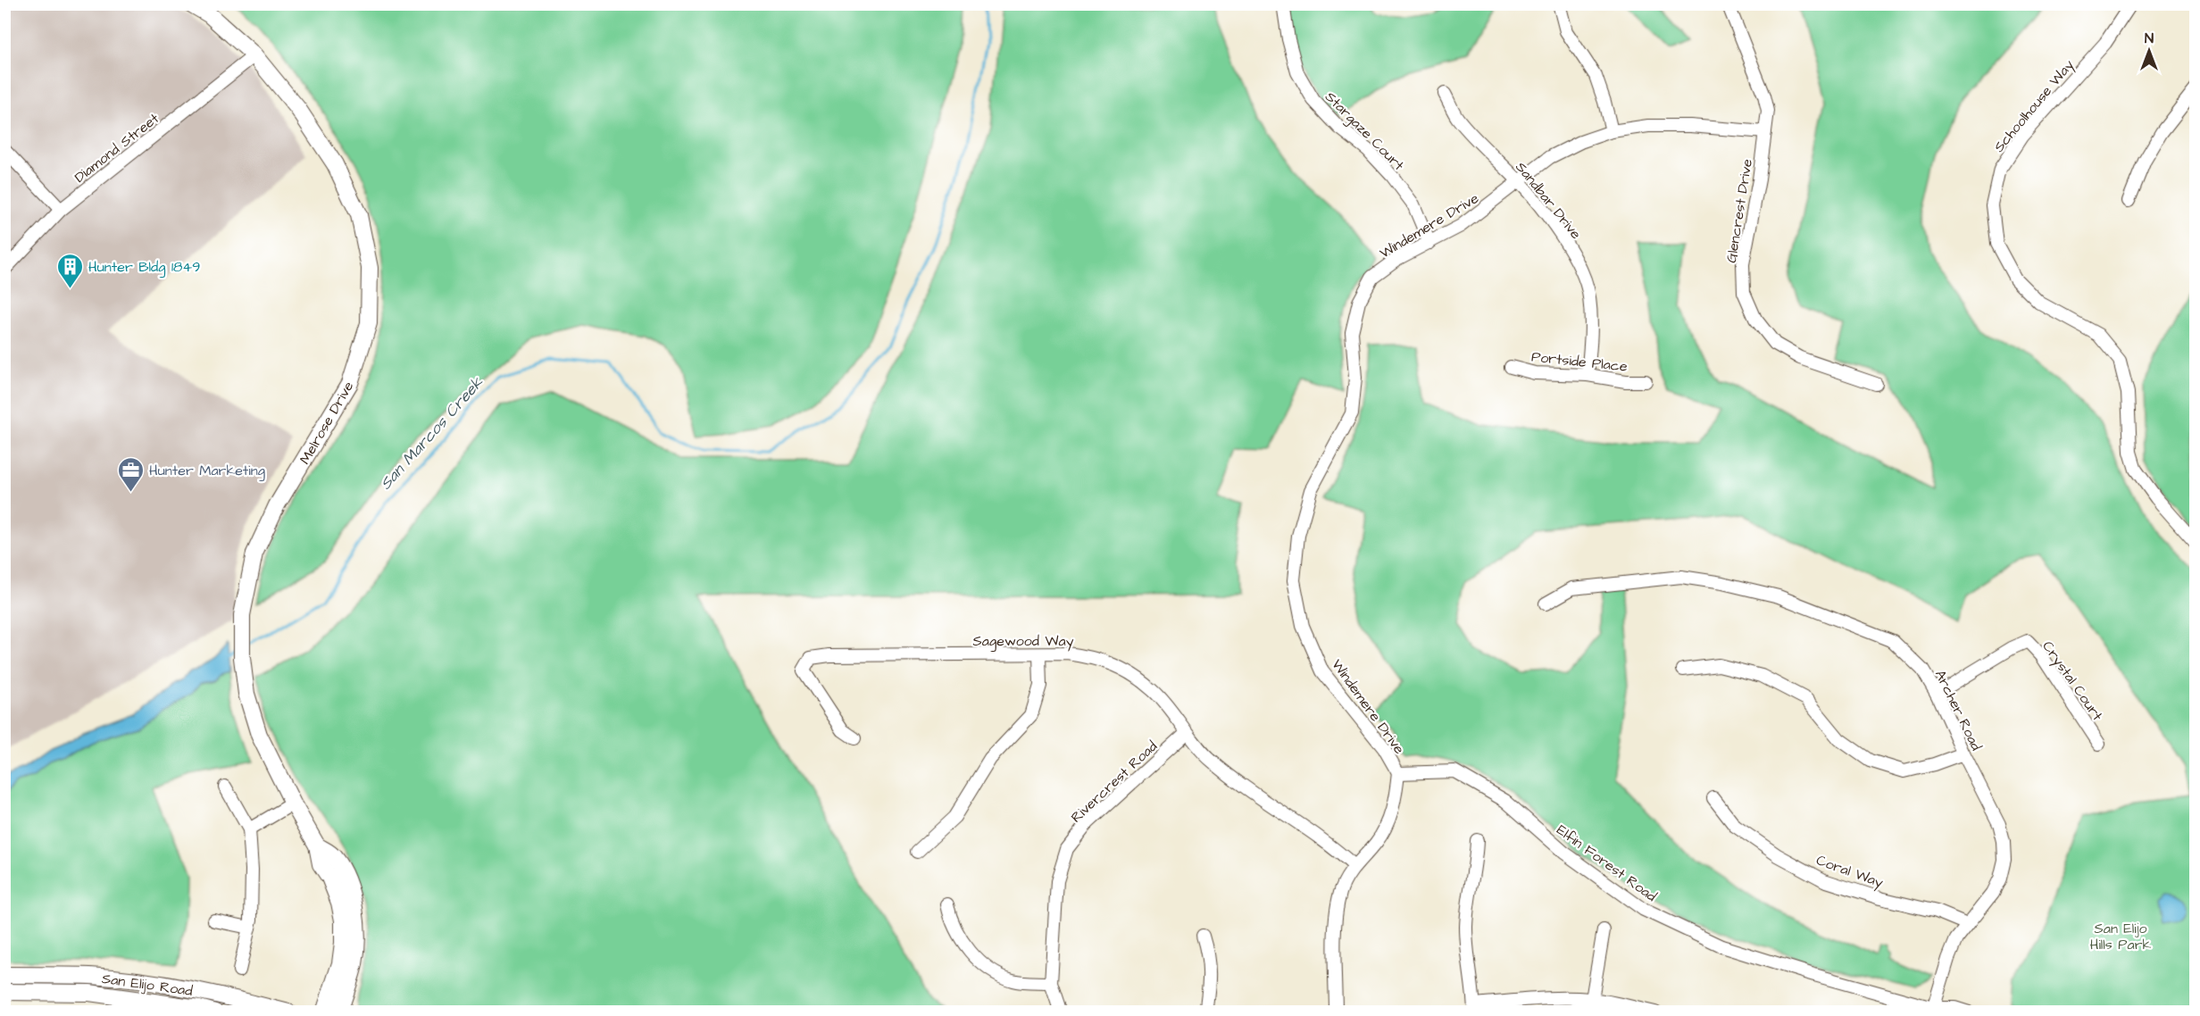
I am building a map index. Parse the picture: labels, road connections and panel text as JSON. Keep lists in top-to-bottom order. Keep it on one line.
{"streets":{"main road":["Melrose Drive","San Elijo Road"],"street":["Schoolhouse Way","Stargaze Court","Diamond Street","Sandbar Drive","Glencrest Drive","Windemere Drive","Portside Place","Sagewood Way","Crystal Court","Archer Road","Rivercrest Road","Elfin Forest Road","Coral Way"]},"crossings":[["Stargaze Court","Windemere Drive"],["Diamond Street","Melrose Drive"],["Sandbar Drive","Windemere Drive"],["Sandbar Drive","Portside Place"],["Glencrest Drive","Windemere Drive"],["Windemere Drive","Elfin Forest Road"],["Sagewood Way","Rivercrest Road"],["Crystal Court","Archer Road"],["Archer Road","Elfin Forest Road"],["Archer Road","Coral Way"]],"water":["San Marcos Creek"],"parks":["San Elijo Hills Park"],"places":{"building":["Hunter Bldg 1849"],"office":["Hunter Marketing"]},"north":"top"}
